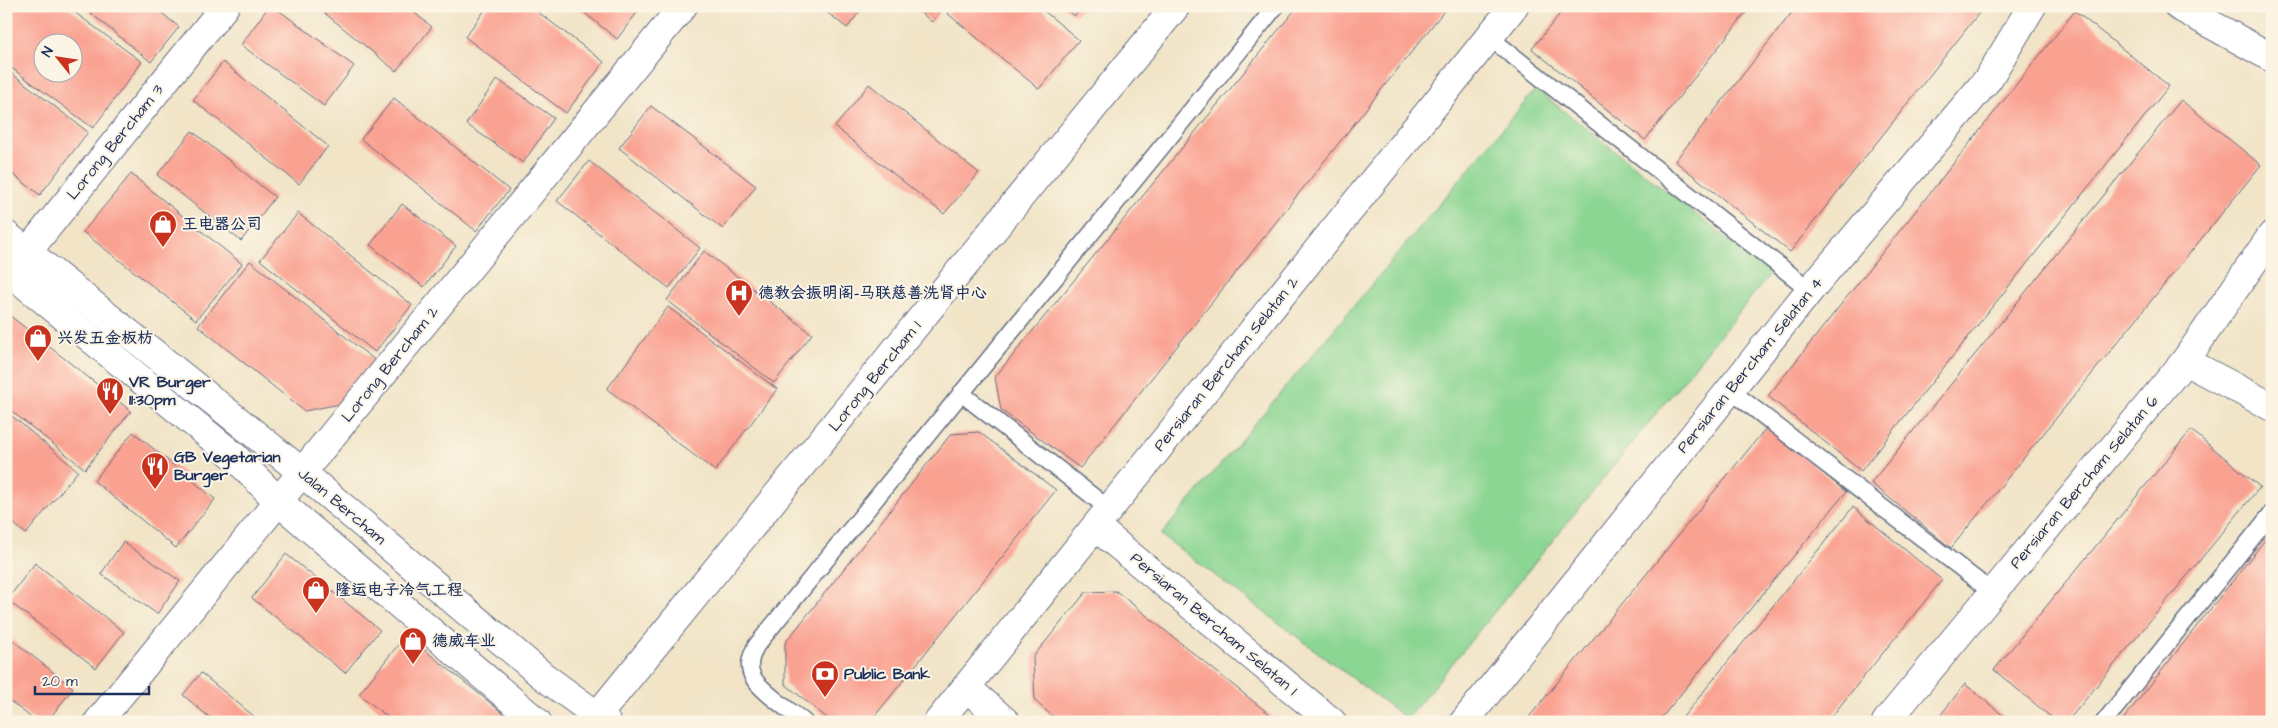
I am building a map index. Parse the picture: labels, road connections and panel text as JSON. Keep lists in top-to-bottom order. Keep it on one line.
{"streets":{"street":["Lorong Bercham 3","Lorong Bercham 2","Persiaran Bercham Selatan 2","Persiaran Bercham Selatan 4","Lorong Bercham 1","Persiaran Bercham Selatan 6","Jalan Bercham","Persiaran Bercham Selatan 1"]},"crossings":[["Lorong Bercham 3","Jalan Bercham"],["Lorong Bercham 2","Jalan Bercham"],["Persiaran Bercham Selatan 2","Persiaran Bercham Selatan 1"],["Lorong Bercham 1","Jalan Bercham"]],"places":{"shop":["王电器公司","兴发五金板枋","隆运电子冷气工程","德威车业"],"hospital":["德教会振明阁-马联慈善洗肾中心"],"restaurant":["VR Burger 11:30pm","GB Vegetarian Burger"],"bank":["Public Bank"]},"scale_bar":"20 m","north":"top left"}
